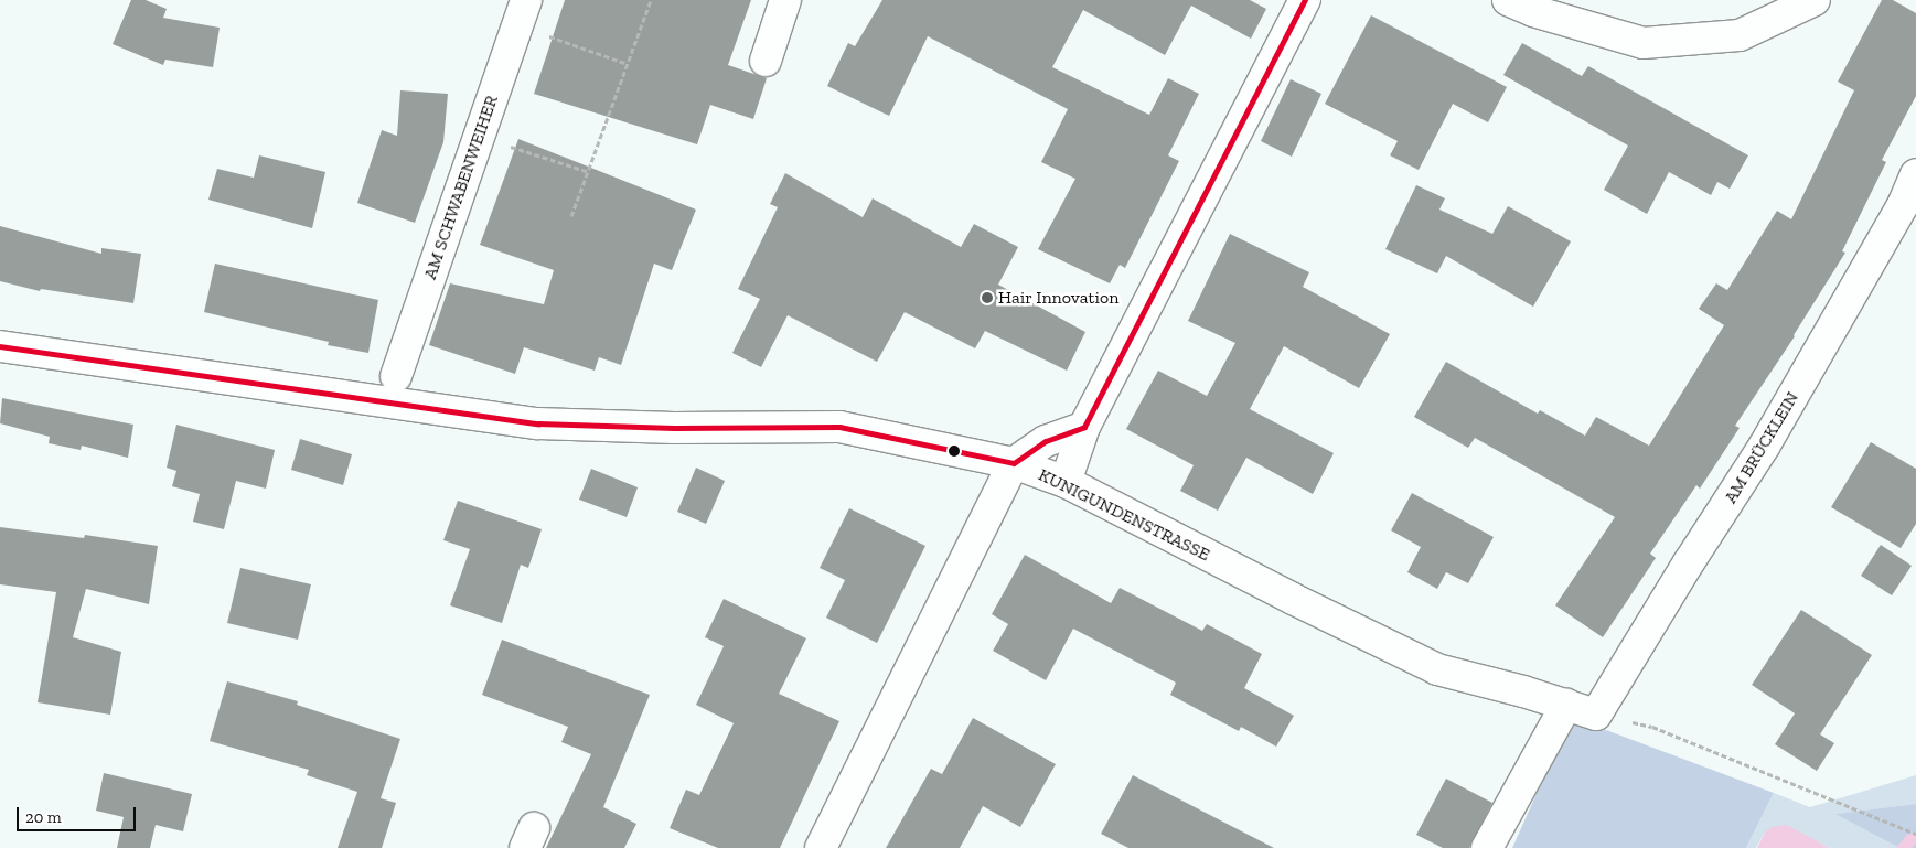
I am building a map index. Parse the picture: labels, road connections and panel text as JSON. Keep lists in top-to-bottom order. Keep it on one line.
{"streets":{"street":["AM SCHWABENWEIHER","AM BRÜCKLEIN","KUNIGUNDENSTRASSE"]},"crossings":[["AM BRÜCKLEIN","KUNIGUNDENSTRASSE"]],"places":["Hair Innovation"],"scale_bar":"20 m"}
